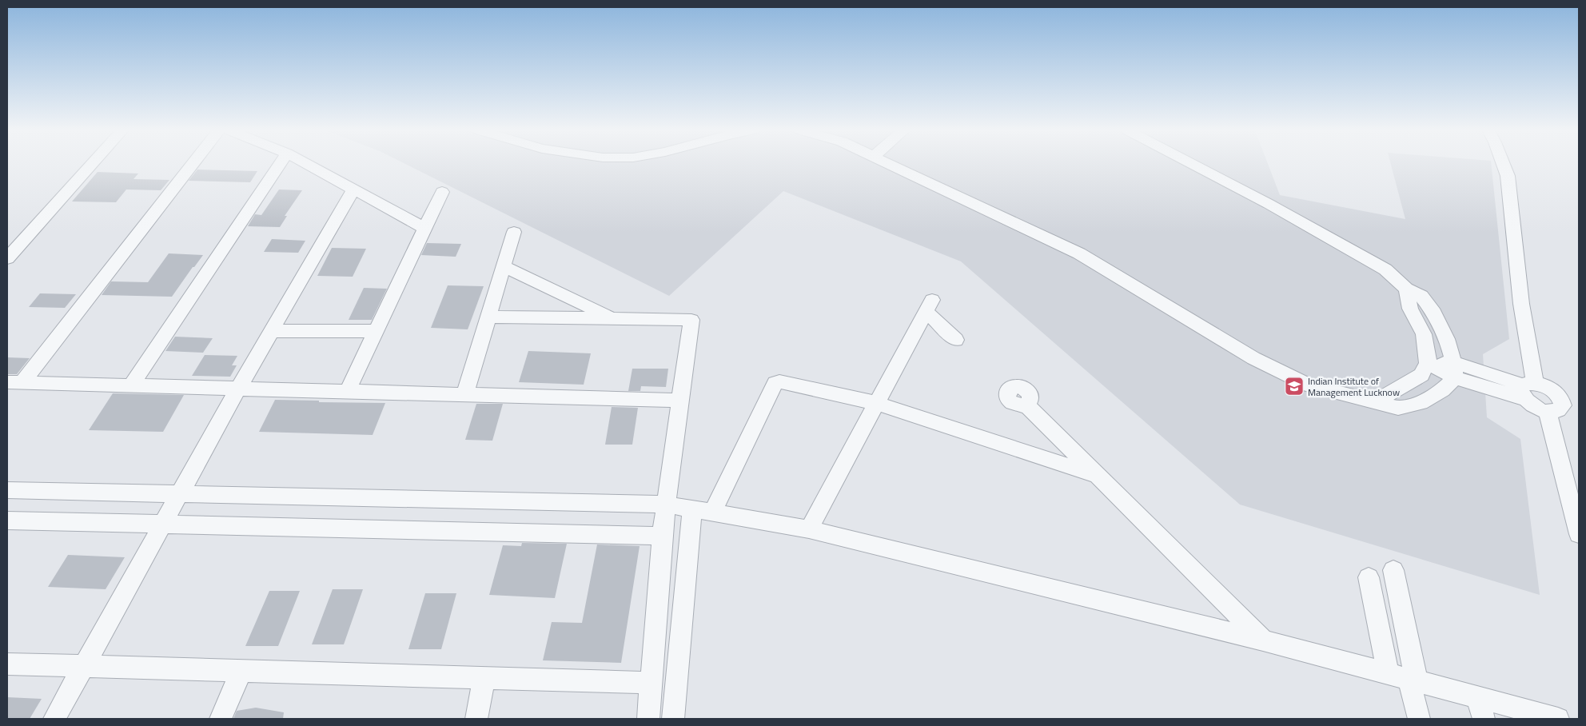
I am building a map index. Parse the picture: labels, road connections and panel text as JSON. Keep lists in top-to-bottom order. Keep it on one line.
{"places":{"school or university":["Indian Institute of Management Lucknow"]}}
